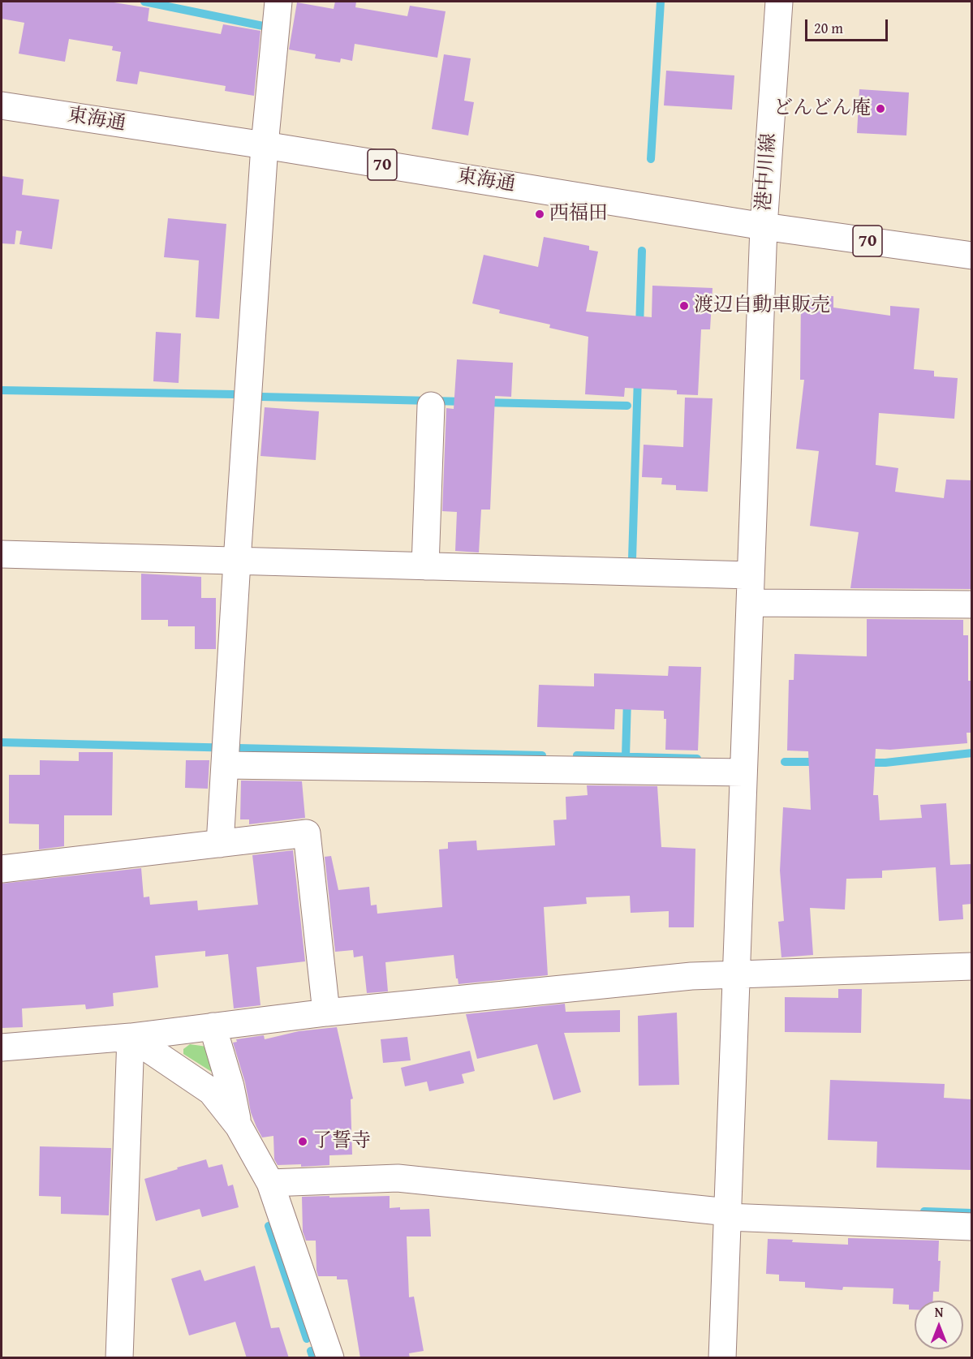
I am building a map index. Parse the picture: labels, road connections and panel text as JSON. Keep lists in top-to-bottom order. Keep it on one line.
{"streets":{"street":["東海通","70","港中川線"]},"crossings":[["東海通","港中川線"]],"places":["どんどん庵","西福田","渡辺自動車販売","了誓寺"],"scale_bar":"20 m","north":"top"}
